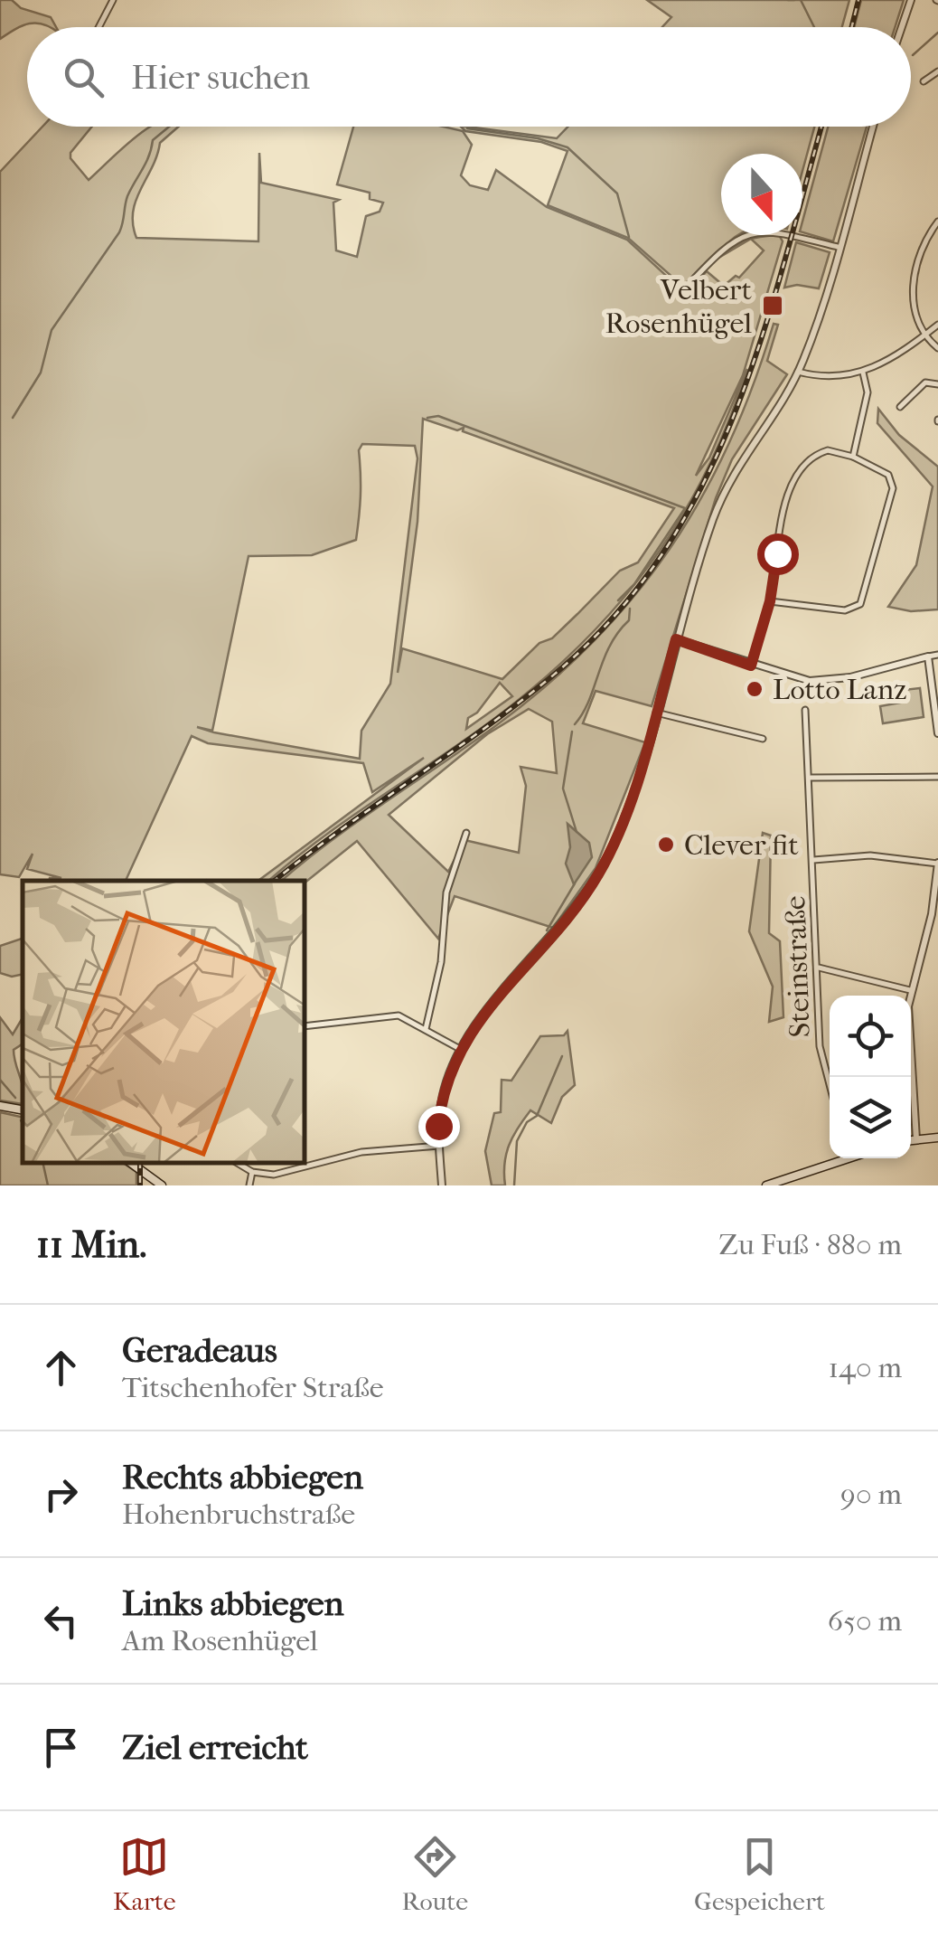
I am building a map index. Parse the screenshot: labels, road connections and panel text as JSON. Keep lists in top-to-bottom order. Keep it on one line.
{"streets":{"street":["Steinstraße"]},"places":{"transit":["Velbert Rosenhügel"],"other":["Lotto Lanz","Clever fit"]},"north":"bottom","page":{"search":"Hier suchen","heading":["11 Min.","Zu Fuß · 880 m"],"list":[["Geradeaus","Titschenhofer Straße","140 m"],["Rechts abbiegen","Hohenbruchstraße","90 m"],["Links abbiegen","Am Rosenhügel","650 m"],"Ziel erreicht"],"nav":["Karte","Route","Gespeichert"]}}
